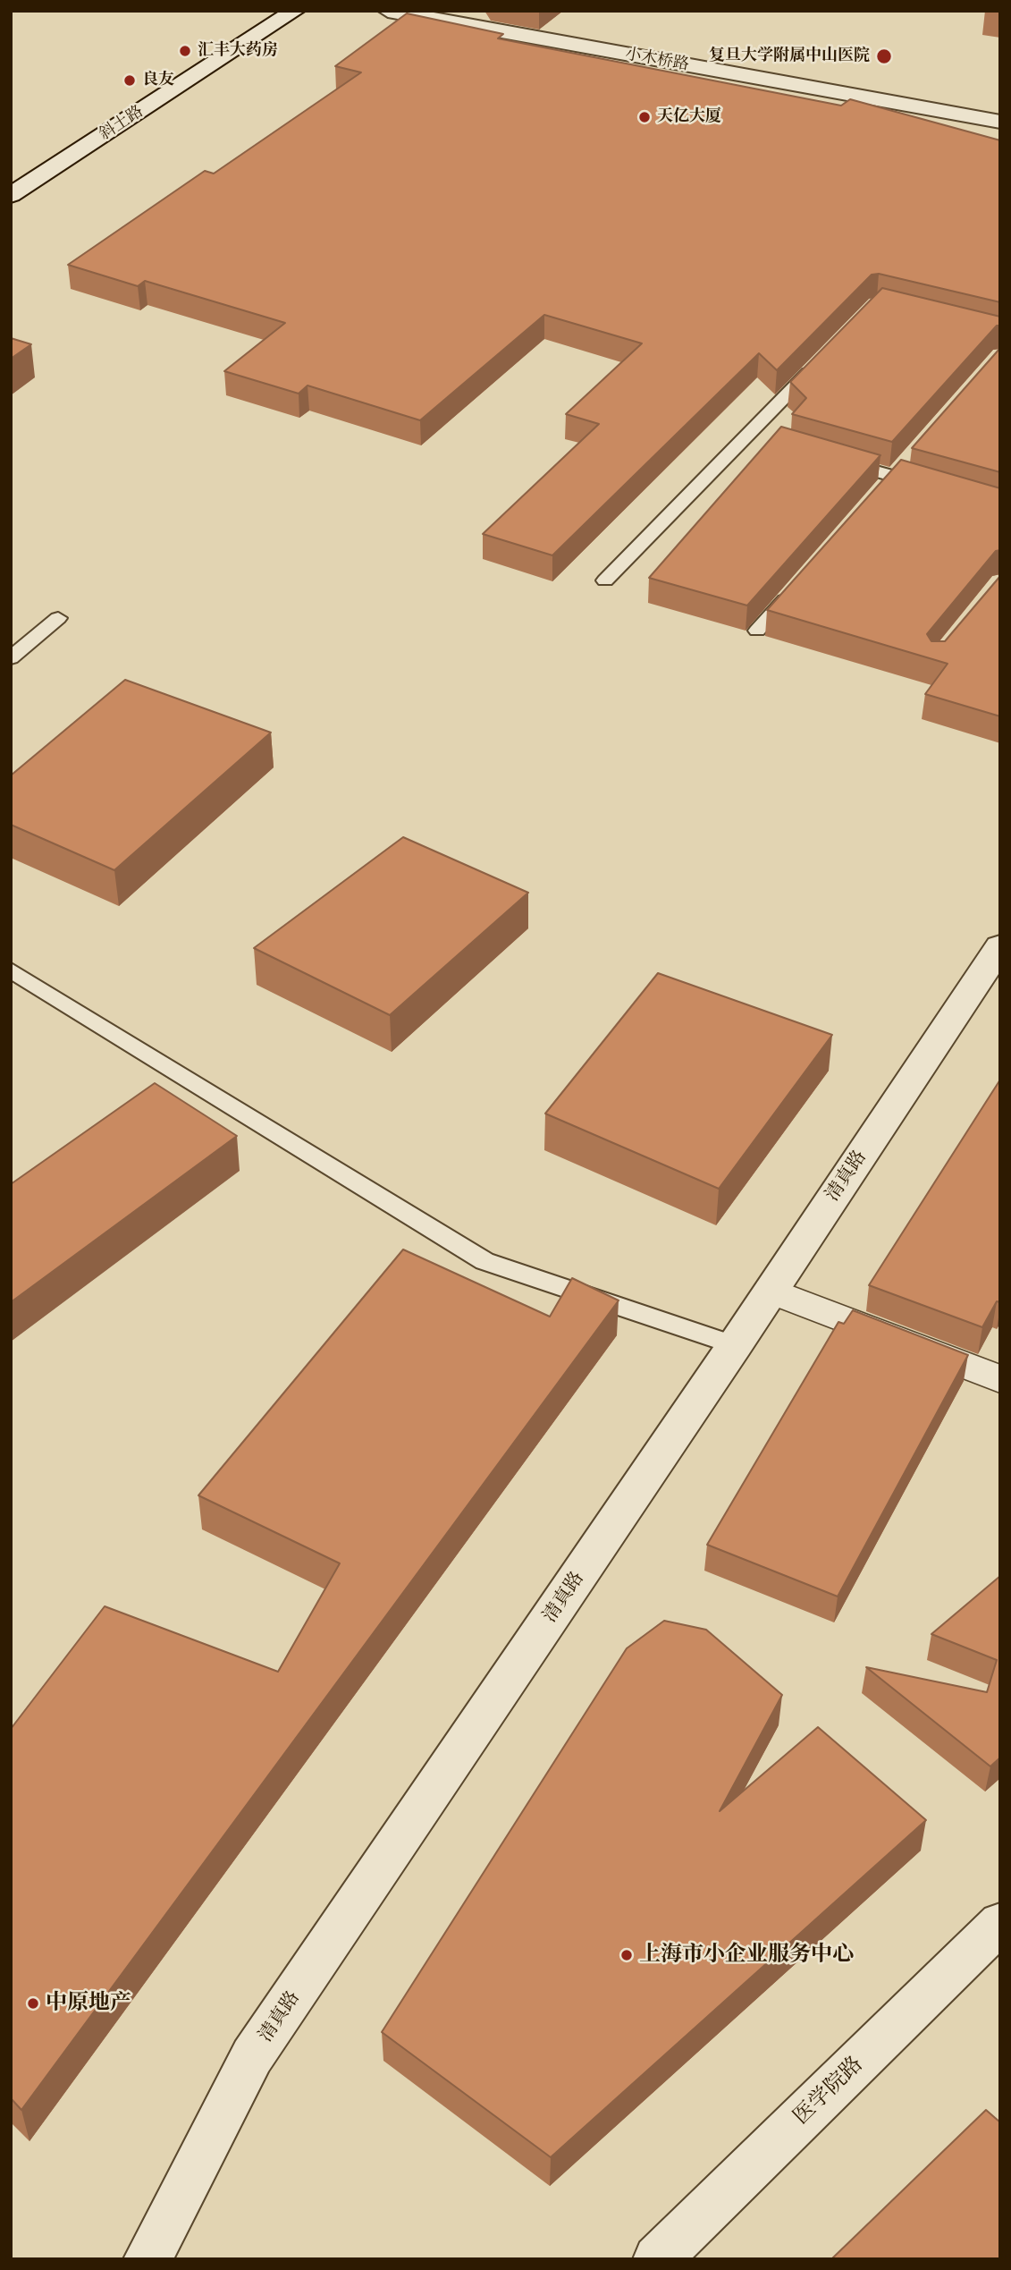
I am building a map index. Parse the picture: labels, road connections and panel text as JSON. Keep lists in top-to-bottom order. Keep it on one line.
{"streets":{"street":["小木桥路","斜土路","清真路","医学院路"]},"places":["汇丰大药房","复旦大学附属中山医院","良友","天亿大厦","上海市小企业服务中心","中原地产"]}
